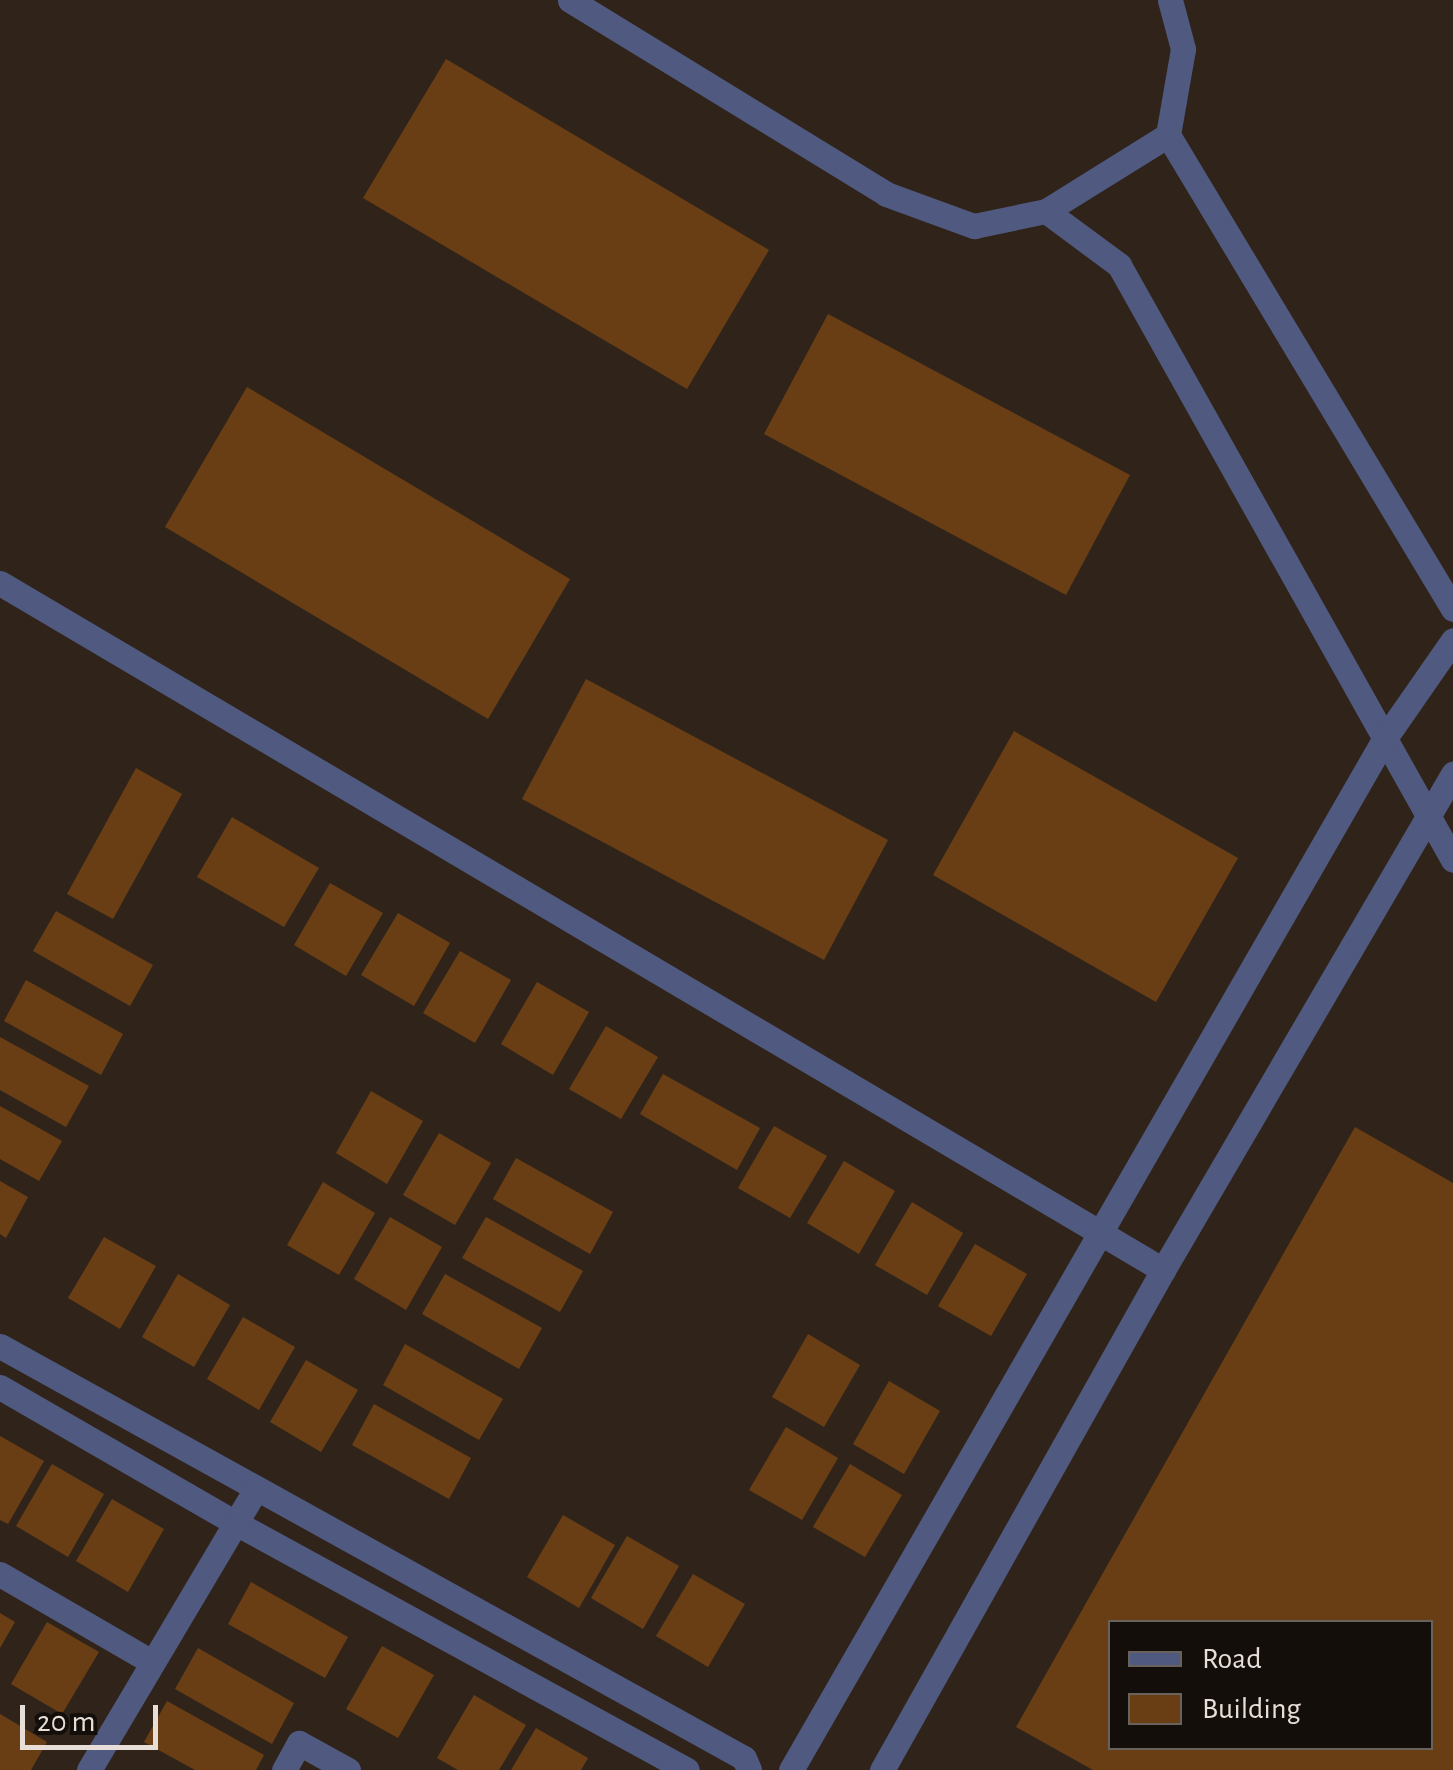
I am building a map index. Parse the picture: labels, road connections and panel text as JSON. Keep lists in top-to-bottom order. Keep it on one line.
{"legend":["Road","Building"],"scale_bar":"20 m"}
